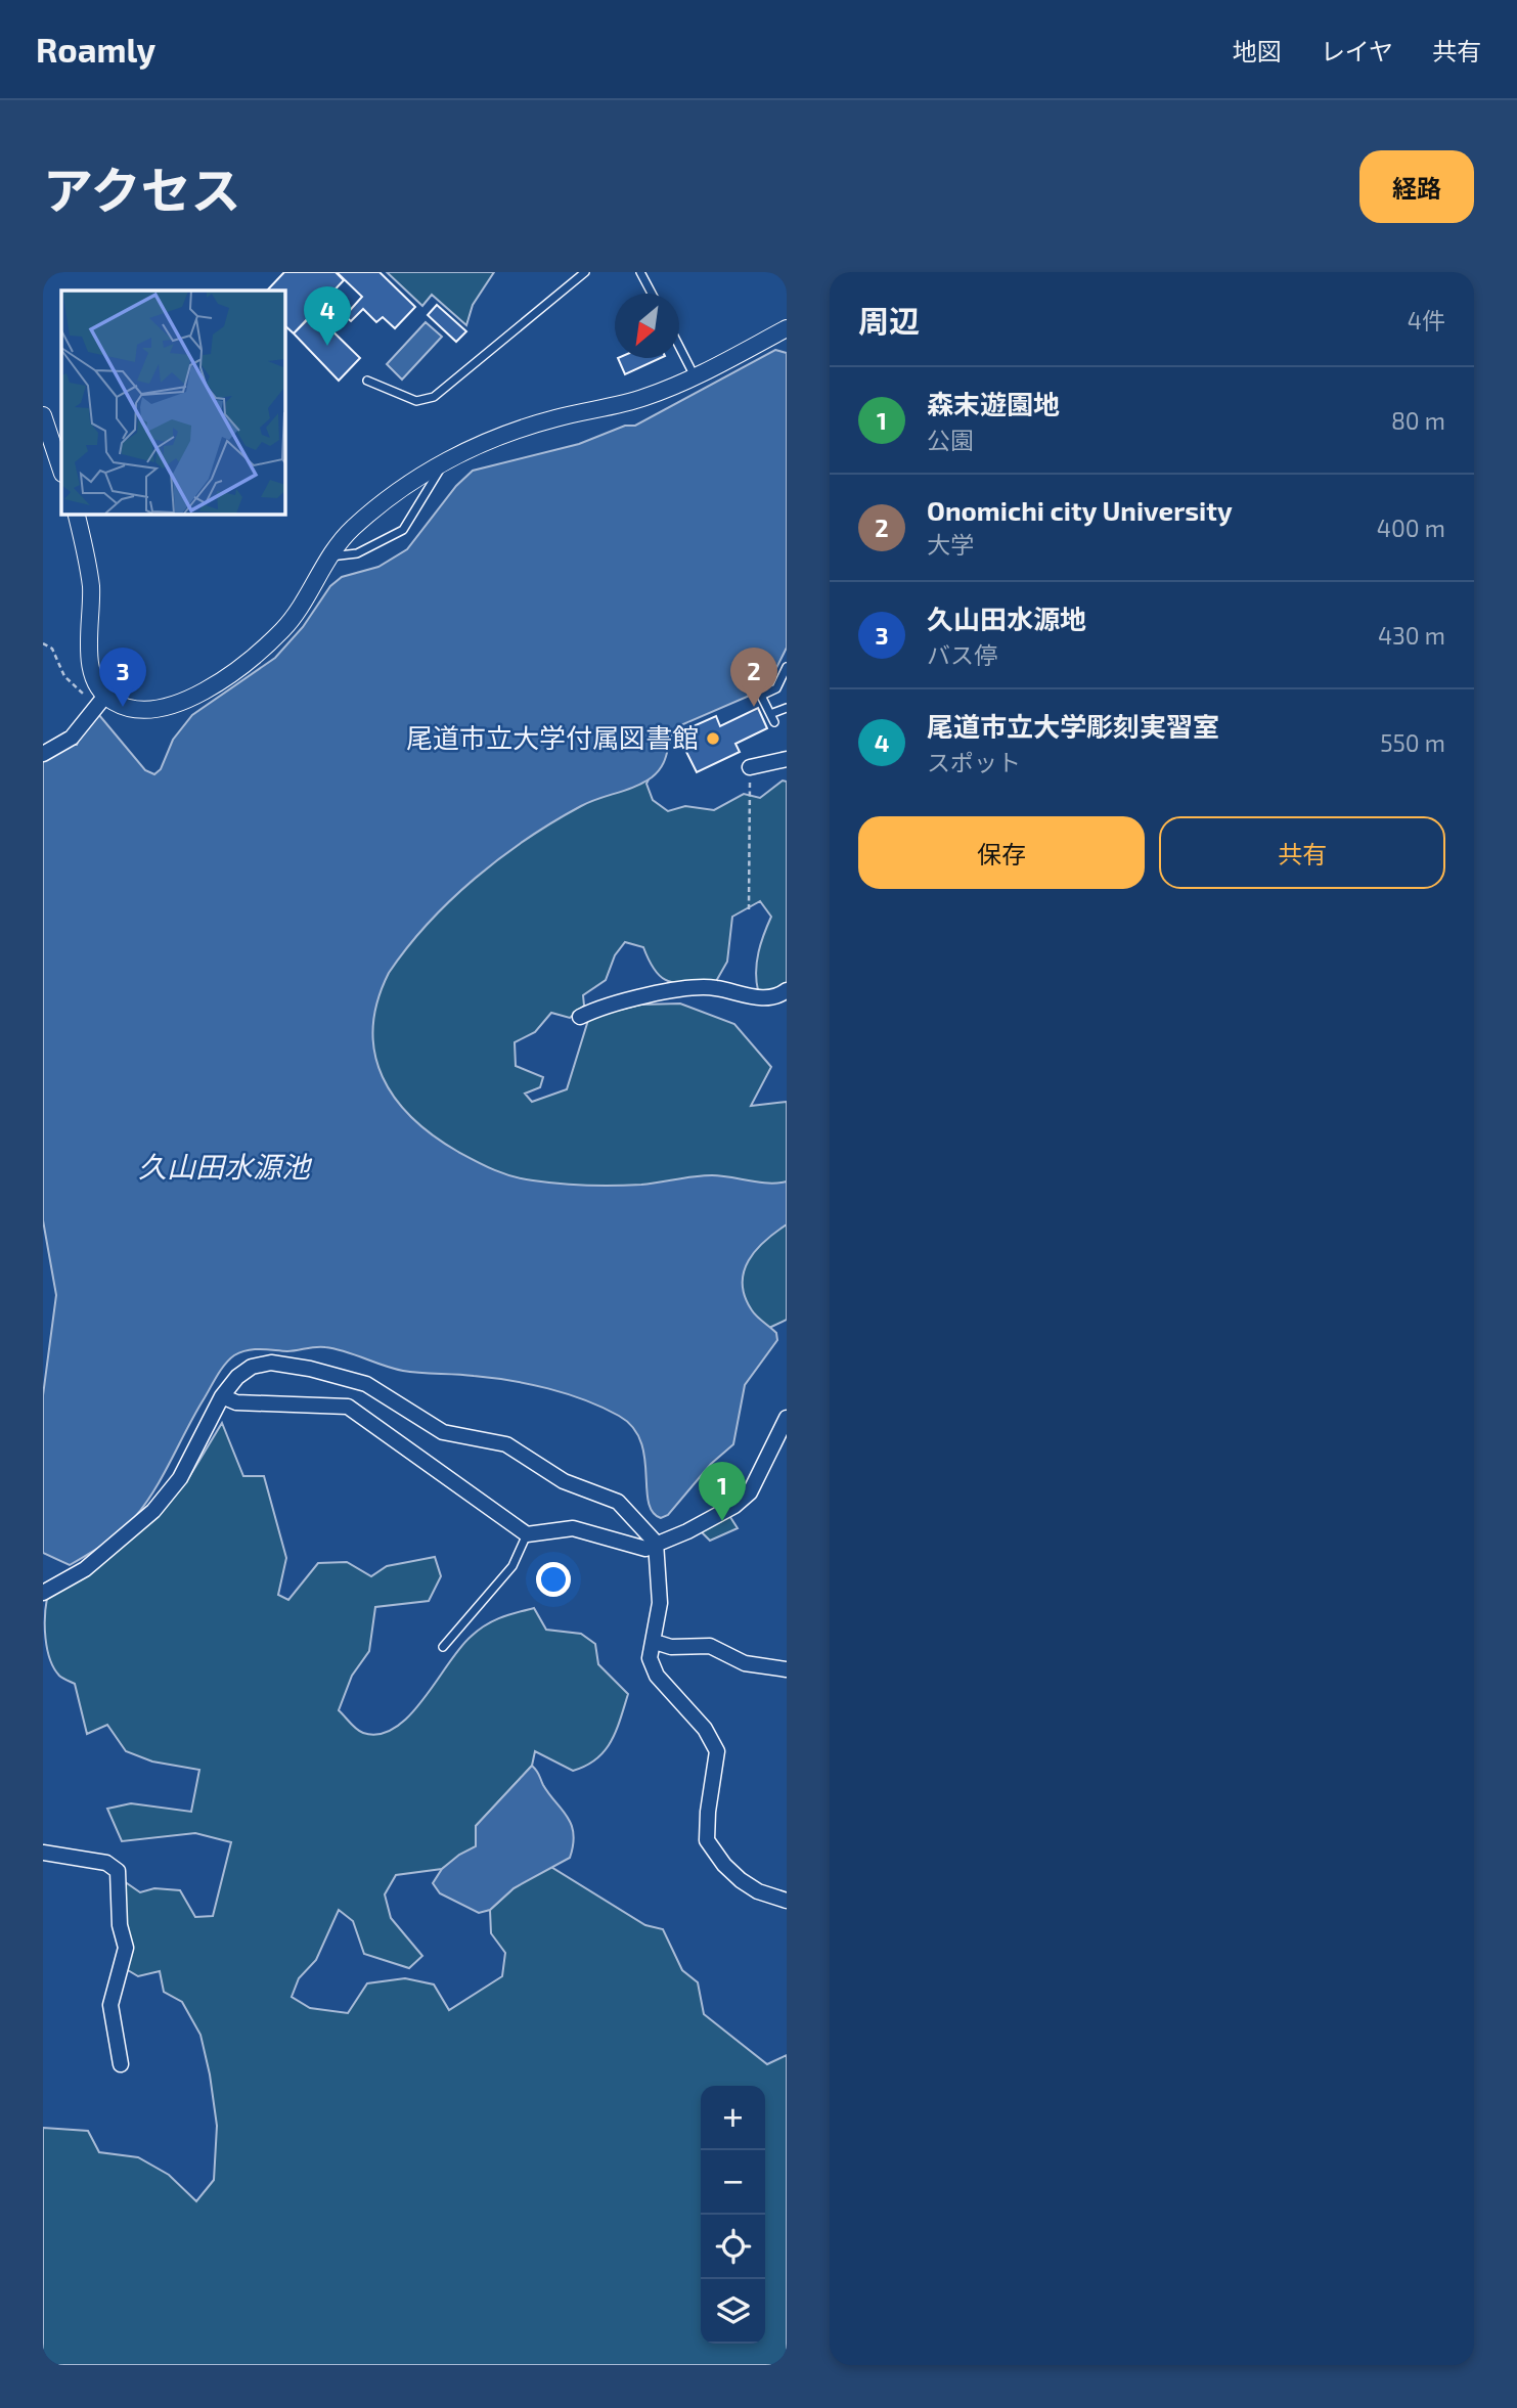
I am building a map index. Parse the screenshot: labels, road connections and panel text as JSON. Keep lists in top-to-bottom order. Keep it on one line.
{"water":["久山田水源池"],"places":["尾道市立大学付属図書館"],"north":"bottom left","page":{"header":"Roamly","nav":["地図","レイヤ","共有"],"title":"アクセス","buttons":["経路",["保存","共有"]],"heading":["周辺","4件"],"pins":["4","2","3","1"],"list":[{"mark":"1","name":"森末遊園地","note":"公園","value":"80 m"},{"mark":"2","name":"Onomichi city University","note":"大学","value":"400 m"},{"mark":"3","name":"久山田水源地","note":"バス停","value":"430 m"},{"mark":"4","name":"尾道市立大学彫刻実習室","note":"スポット","value":"550 m"}],"map_buttons":["+","−"]}}
